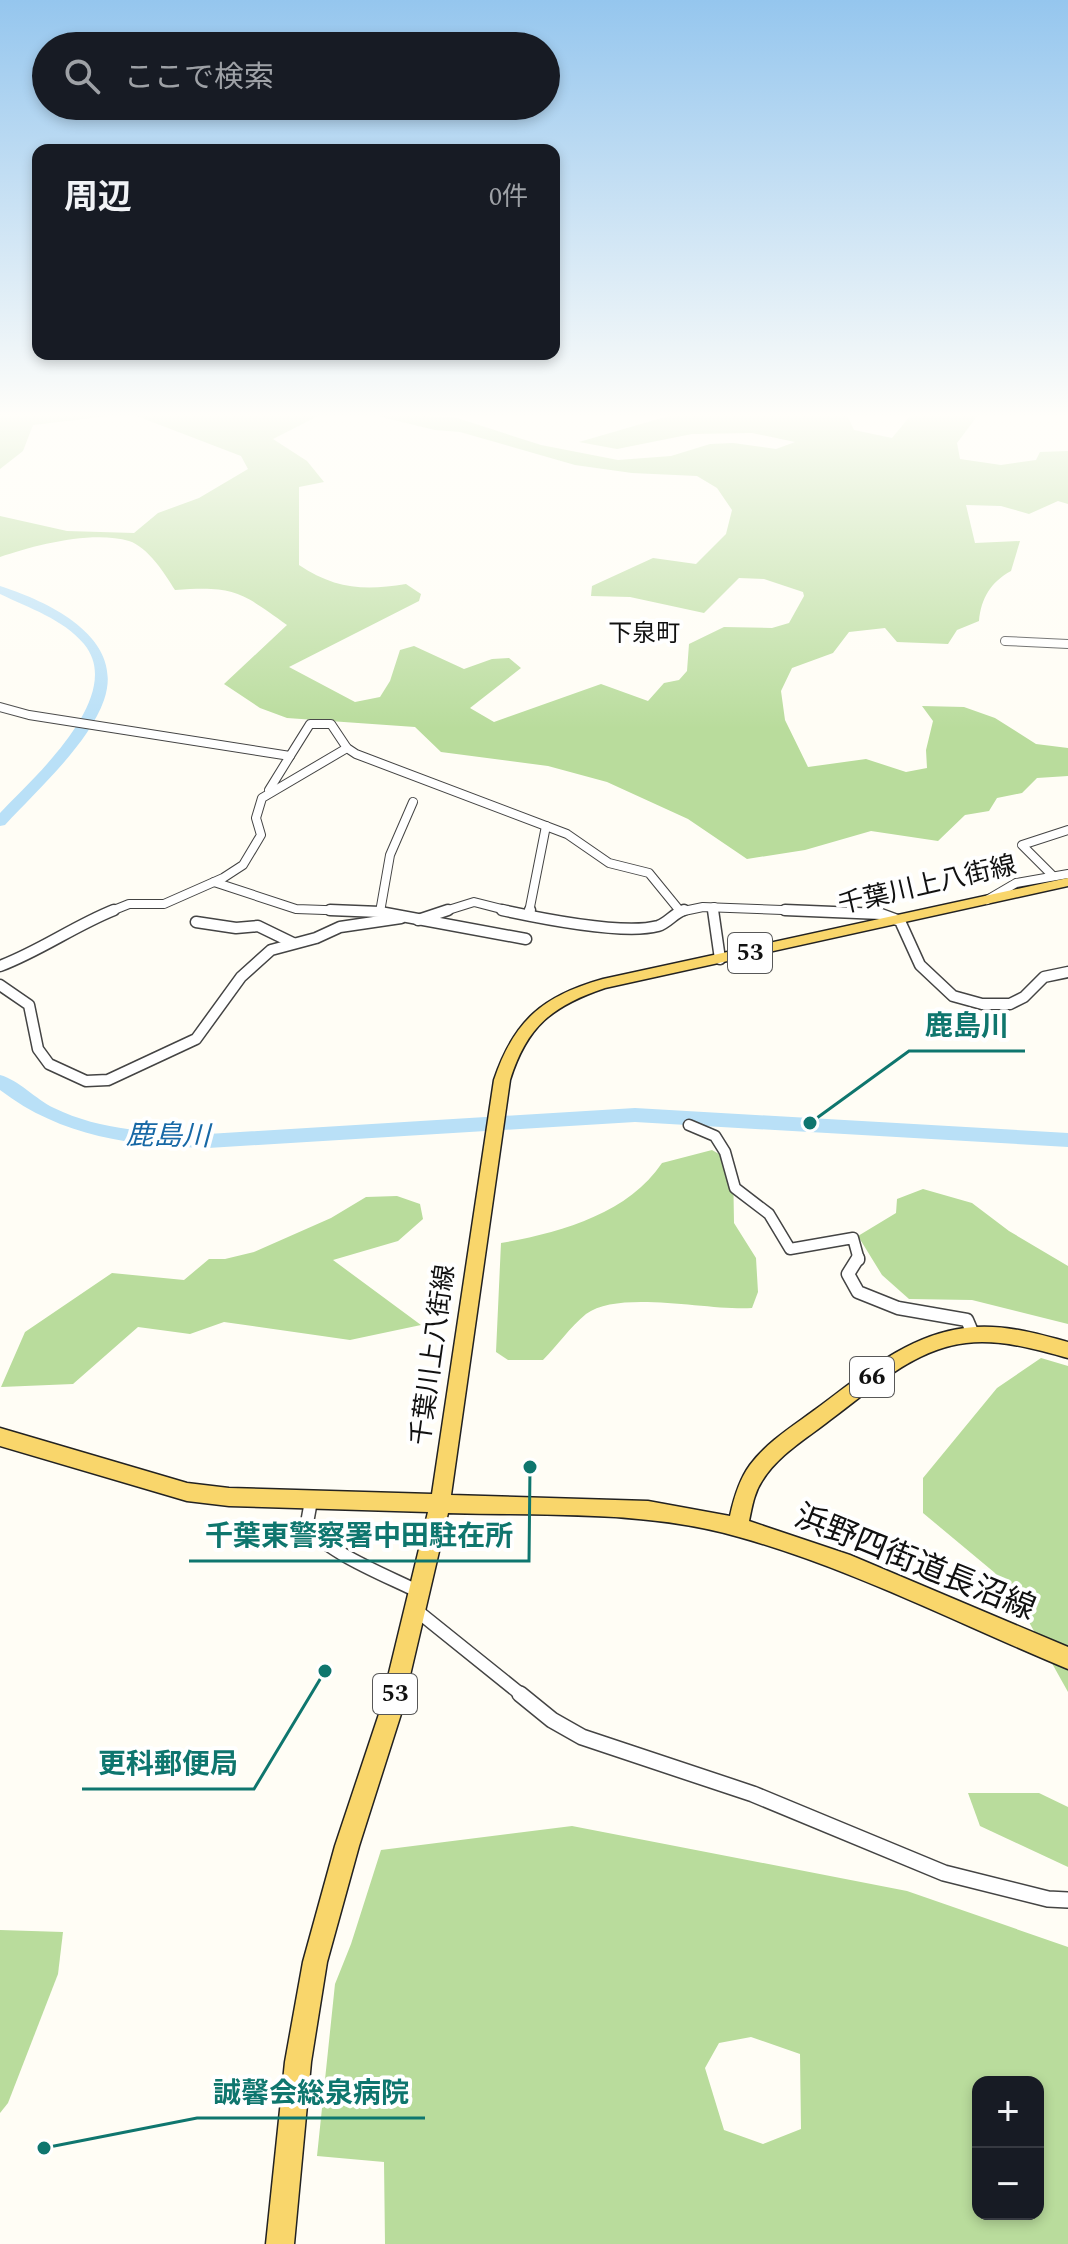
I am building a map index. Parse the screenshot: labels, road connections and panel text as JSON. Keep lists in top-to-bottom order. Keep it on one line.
{"streets":{"main road":["千葉川上八街線","53","66","浜野四街道長沼線"]},"crossings":[["千葉川上八街線","浜野四街道長沼線"],["66","浜野四街道長沼線"]],"districts":["下泉町"],"water":["鹿島川"],"places":["鹿島川","千葉東警察署中田駐在所","更科郵便局","誠馨会総泉病院"],"page":{"search":"ここで検索","heading":["周辺","0件"],"map_buttons":["+","−"]}}
